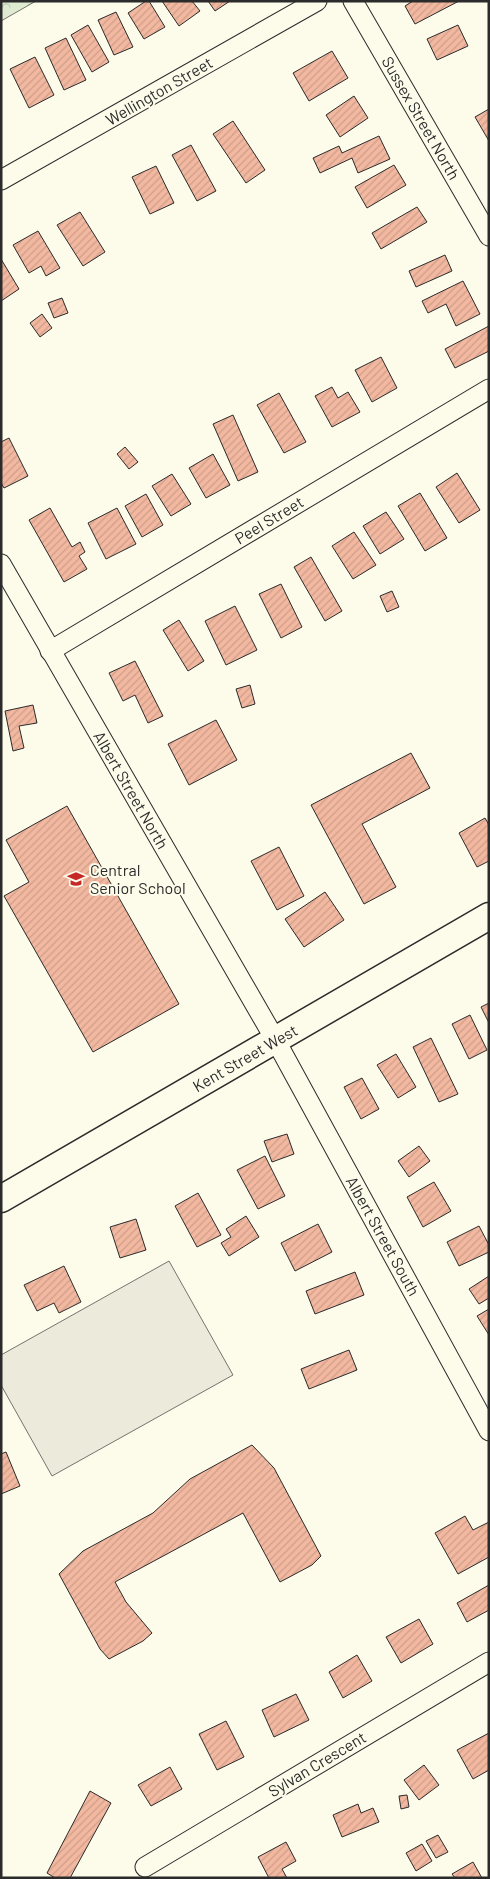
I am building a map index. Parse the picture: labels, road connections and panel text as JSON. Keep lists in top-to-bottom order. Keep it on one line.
{"streets":{"main road":["Kent Street West"],"street":["Wellington Street","Sussex Street North","Peel Street","Albert Street North","Albert Street South","Sylvan Crescent"]},"crossings":[["Peel Street","Albert Street North"],["Albert Street North","Kent Street West"],["Albert Street North","Albert Street South"],["Kent Street West","Albert Street South"]],"places":{"school or university":["Central Senior School"]}}
